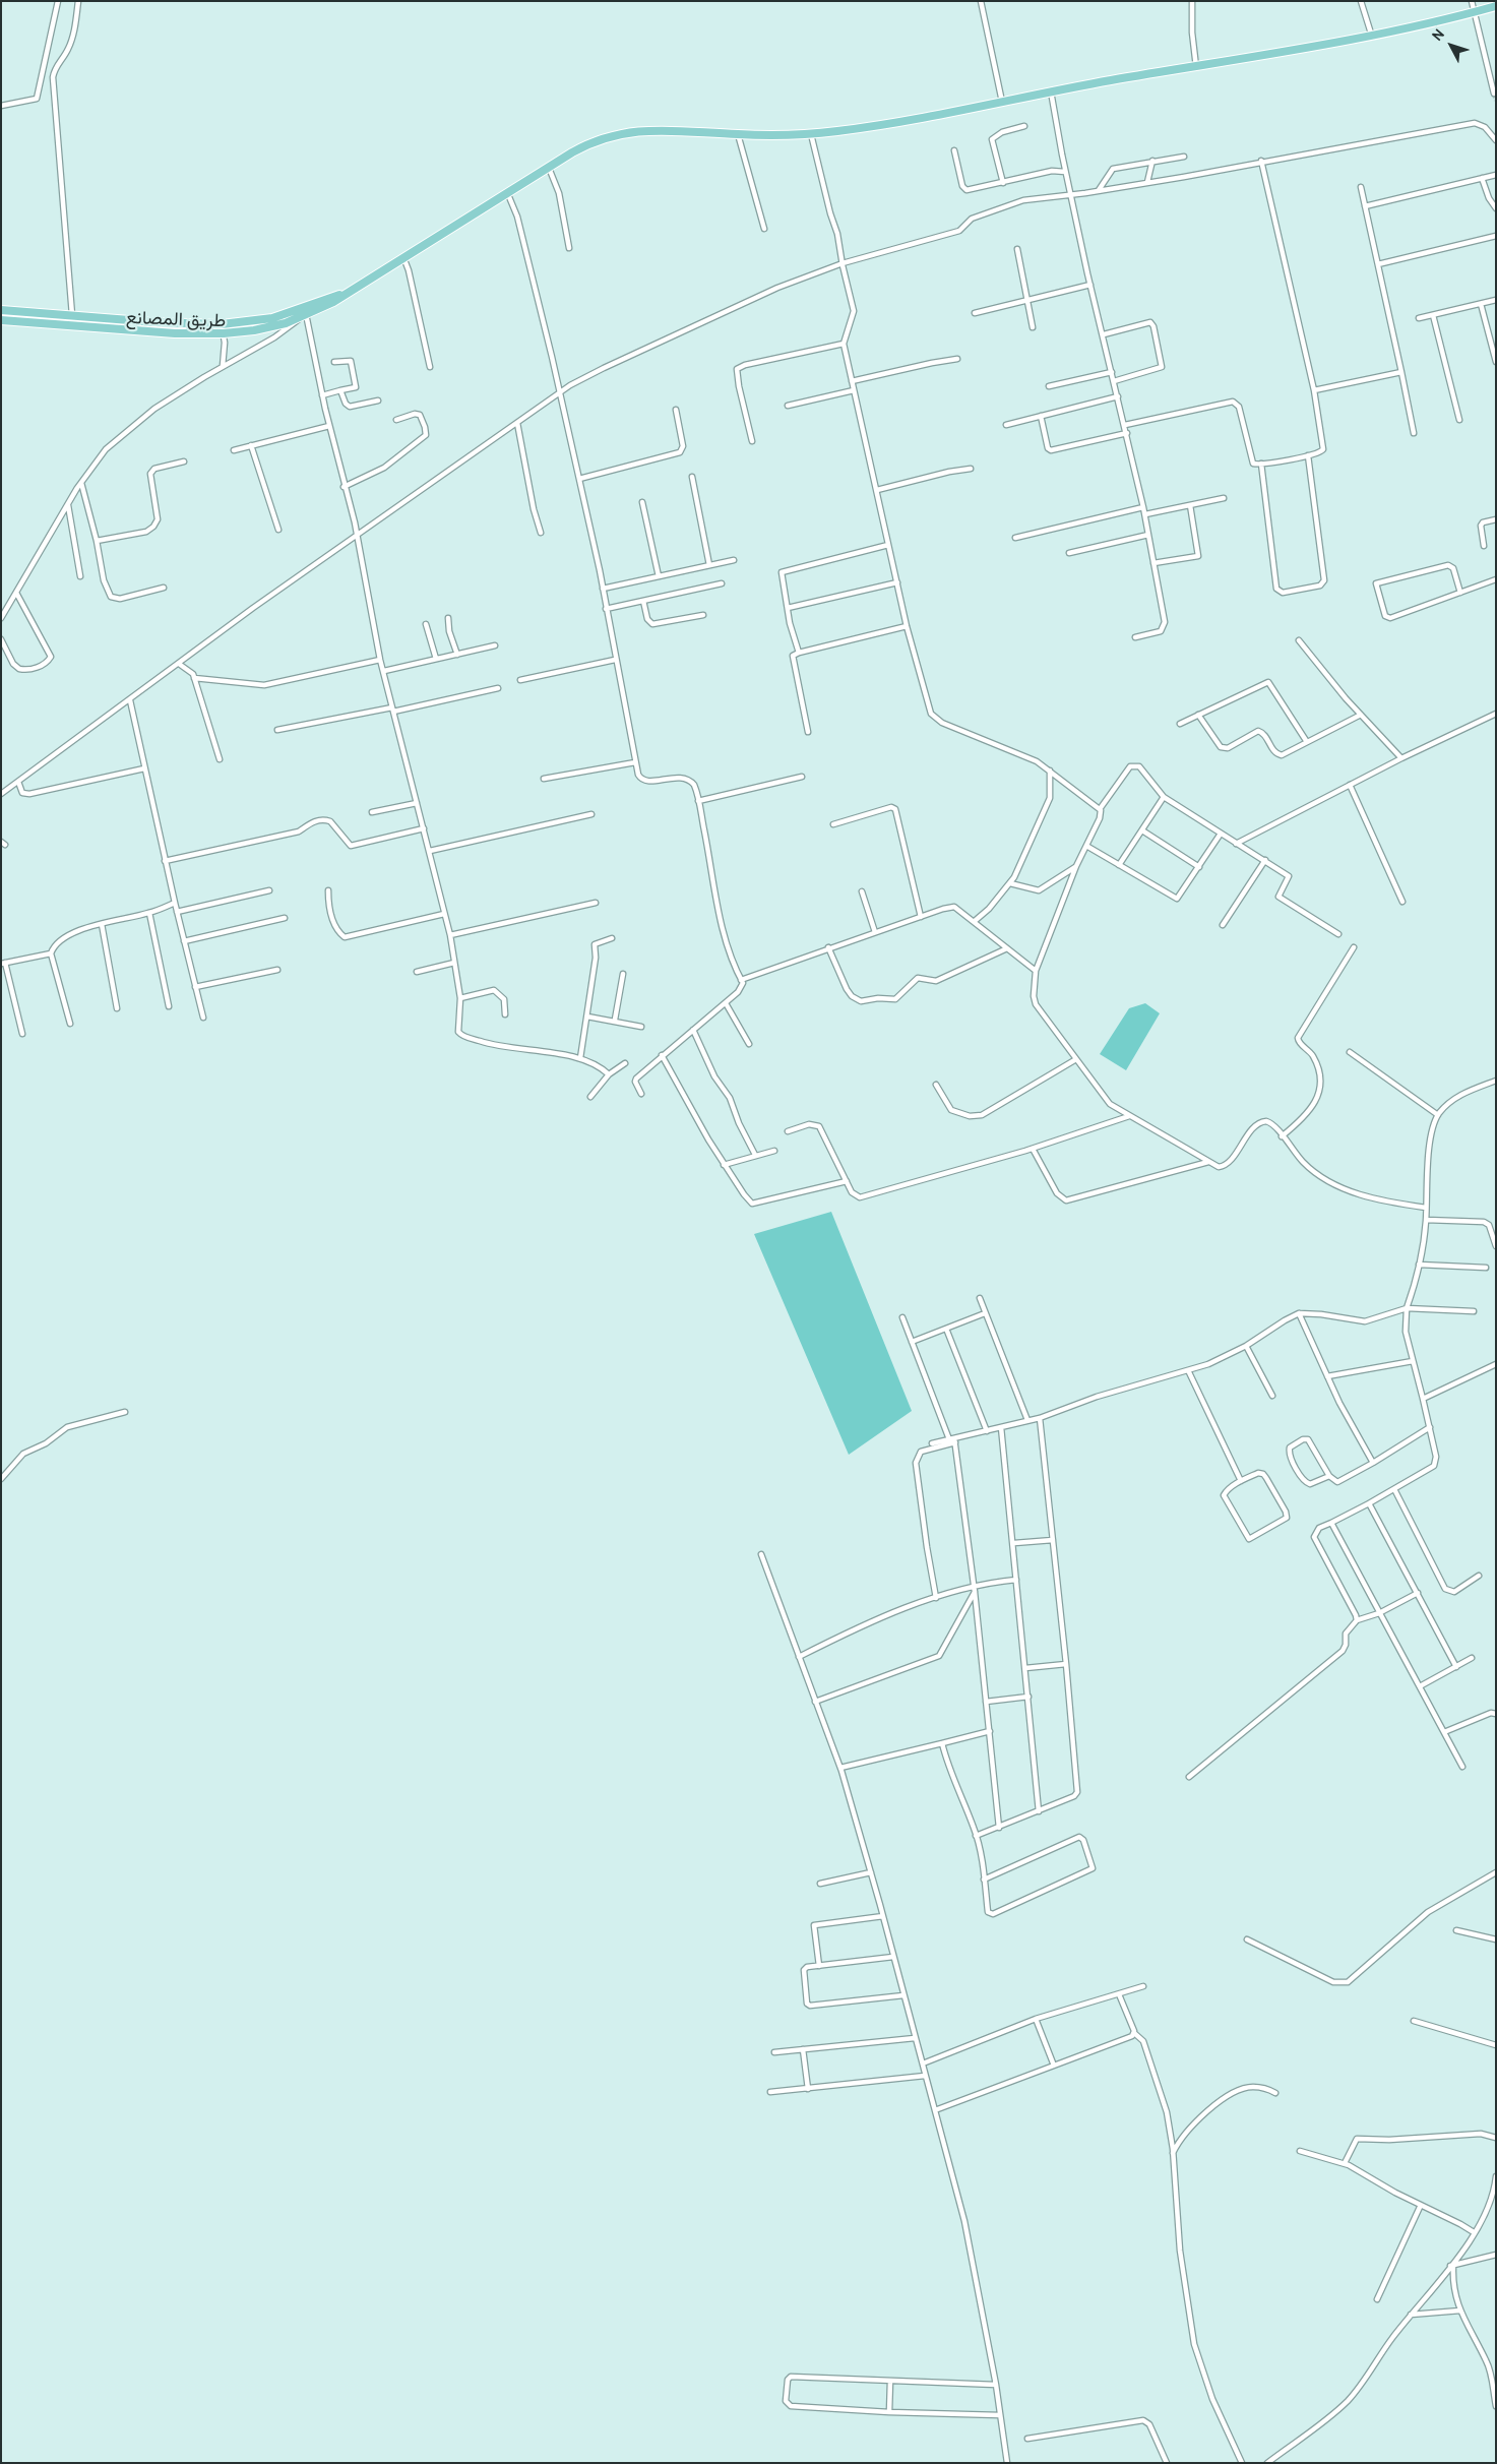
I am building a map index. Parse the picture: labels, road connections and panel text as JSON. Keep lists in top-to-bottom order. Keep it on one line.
{"streets":{"main road":["طريق المصانع"]},"north":"top left"}
